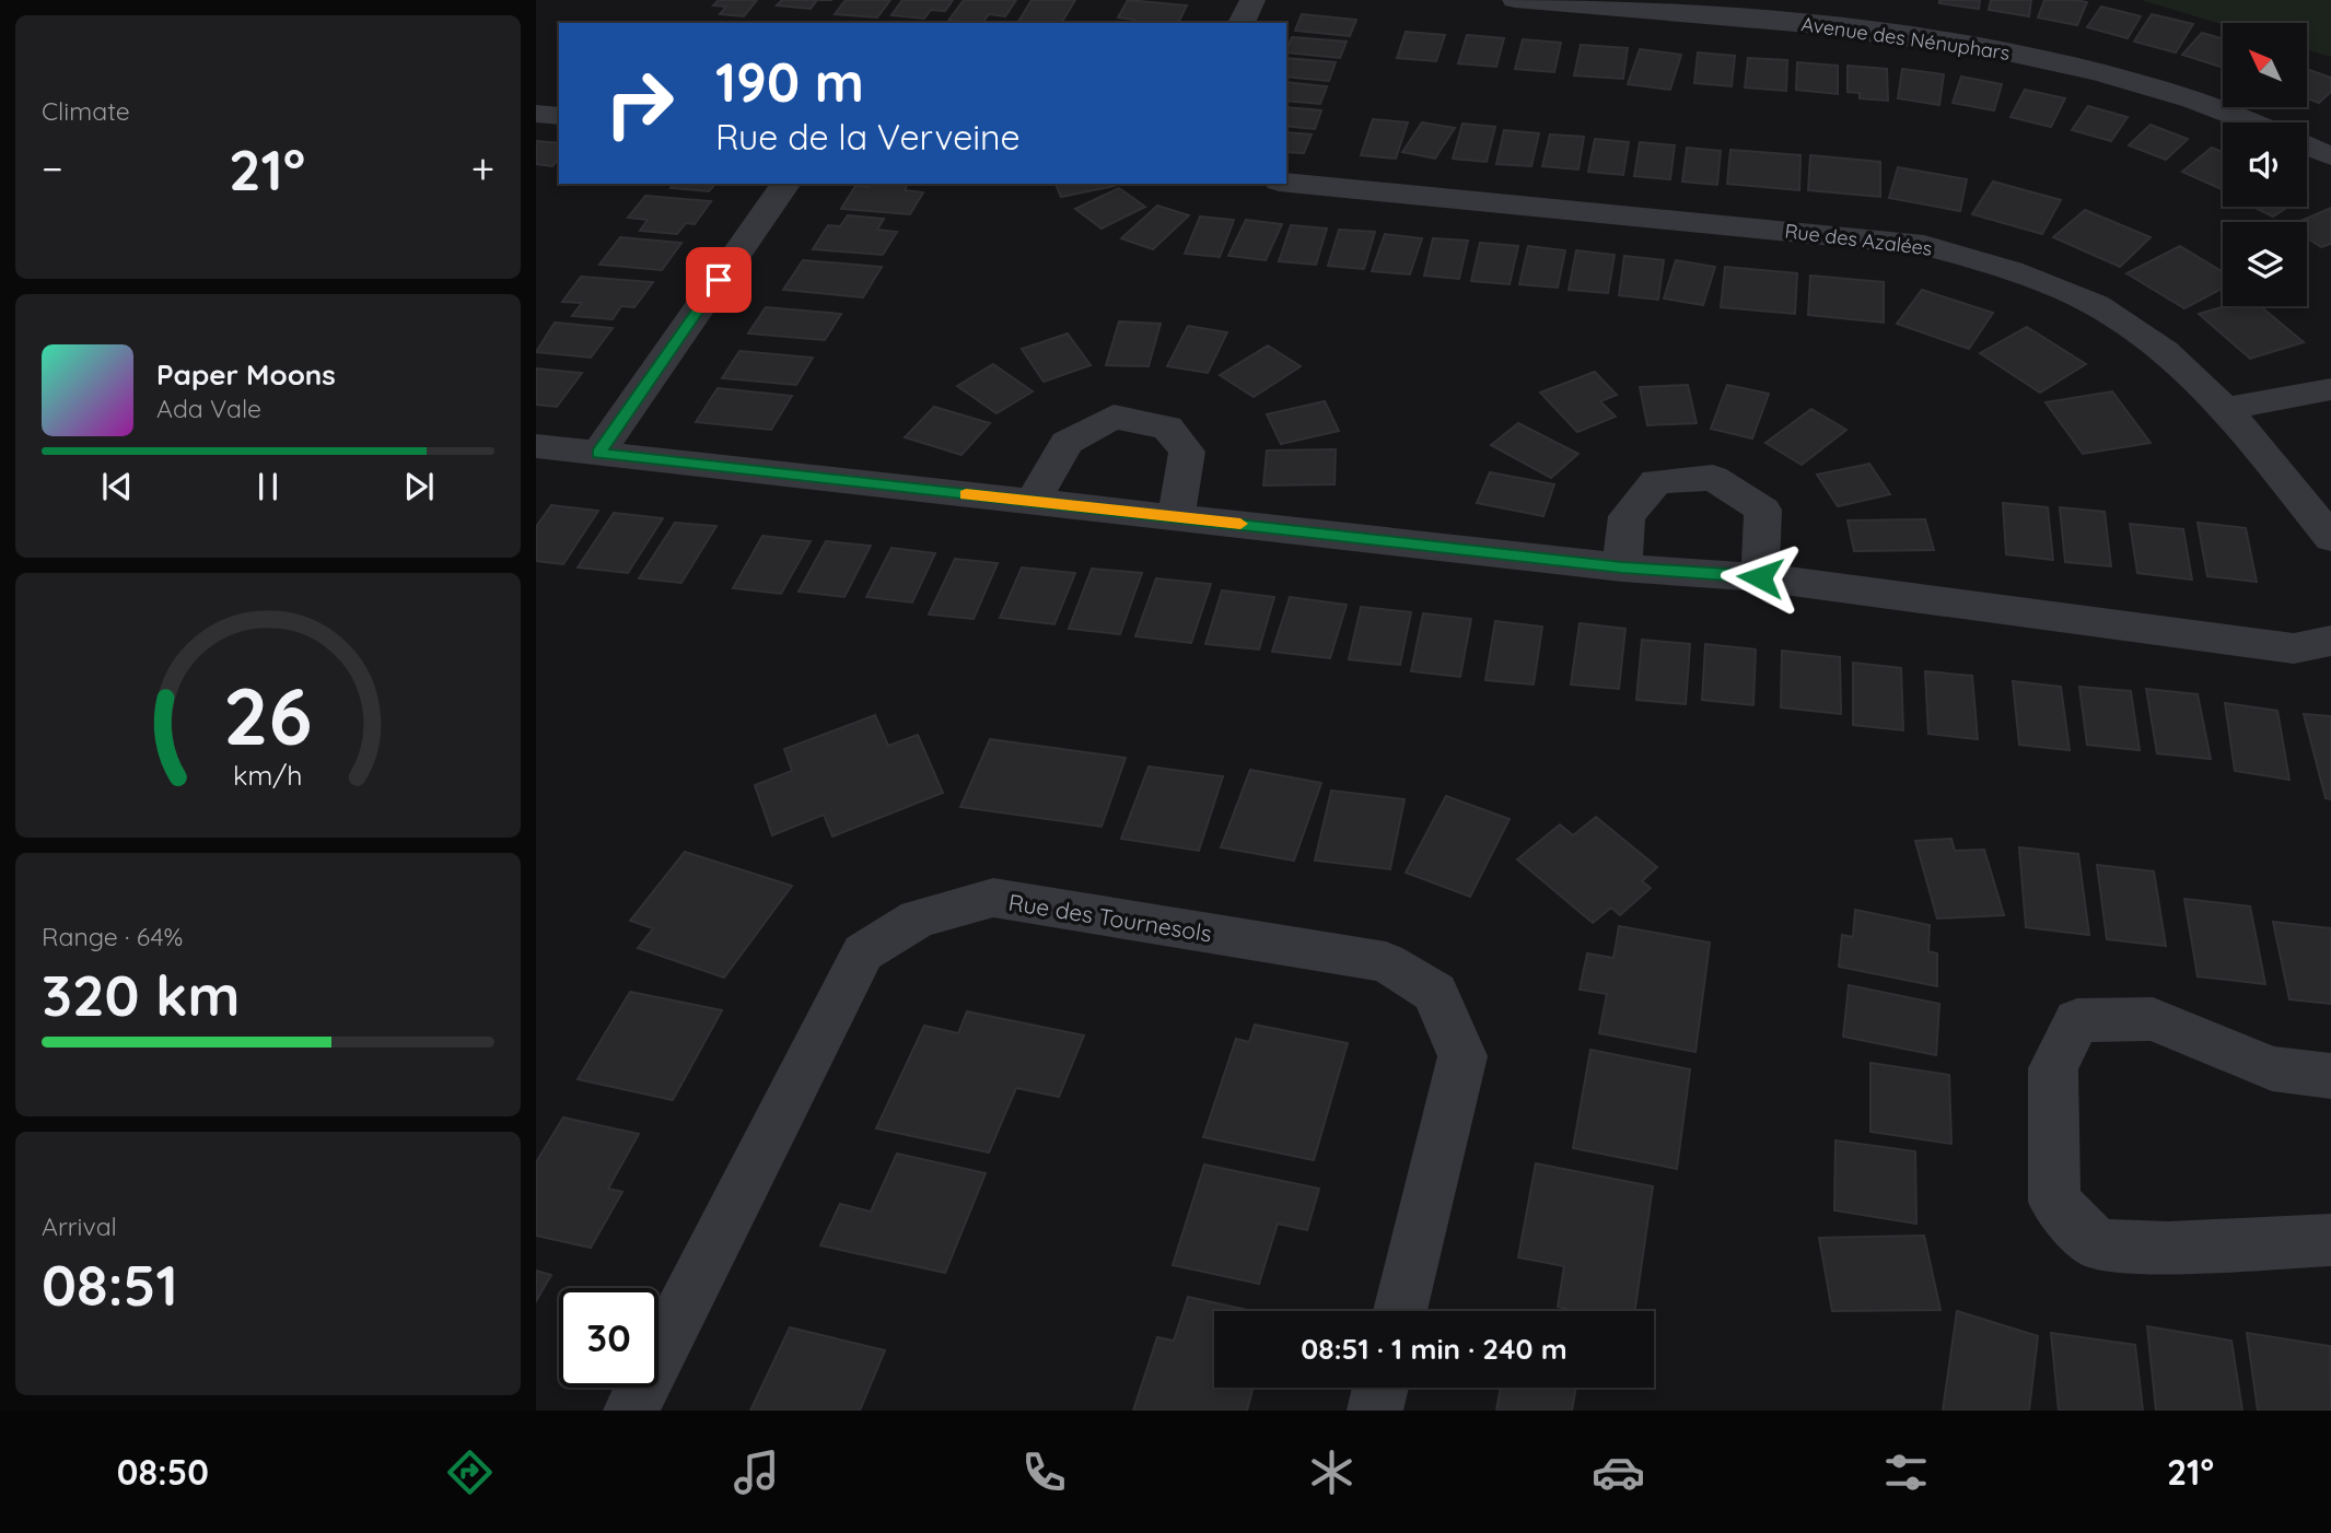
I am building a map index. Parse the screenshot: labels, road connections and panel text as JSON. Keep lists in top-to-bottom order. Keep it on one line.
{"streets":{"street":["Avenue des Nénuphars","Rue des Azalées","Rue des Tournesols"]},"north":"top left","page":{"tile":["Climate",["Range · 64%","320 km"],["Arrival","08:51"]],"turn":["190 m","Rue de la Verveine"],"heat":["−","21°","+"],"song":["Paper Moons","Ada Vale"],"limit":"30","trip":"08:51 · 1 min · 240 m","tabs":["08:50","21°"],"gauge":["26","km/h"]}}
